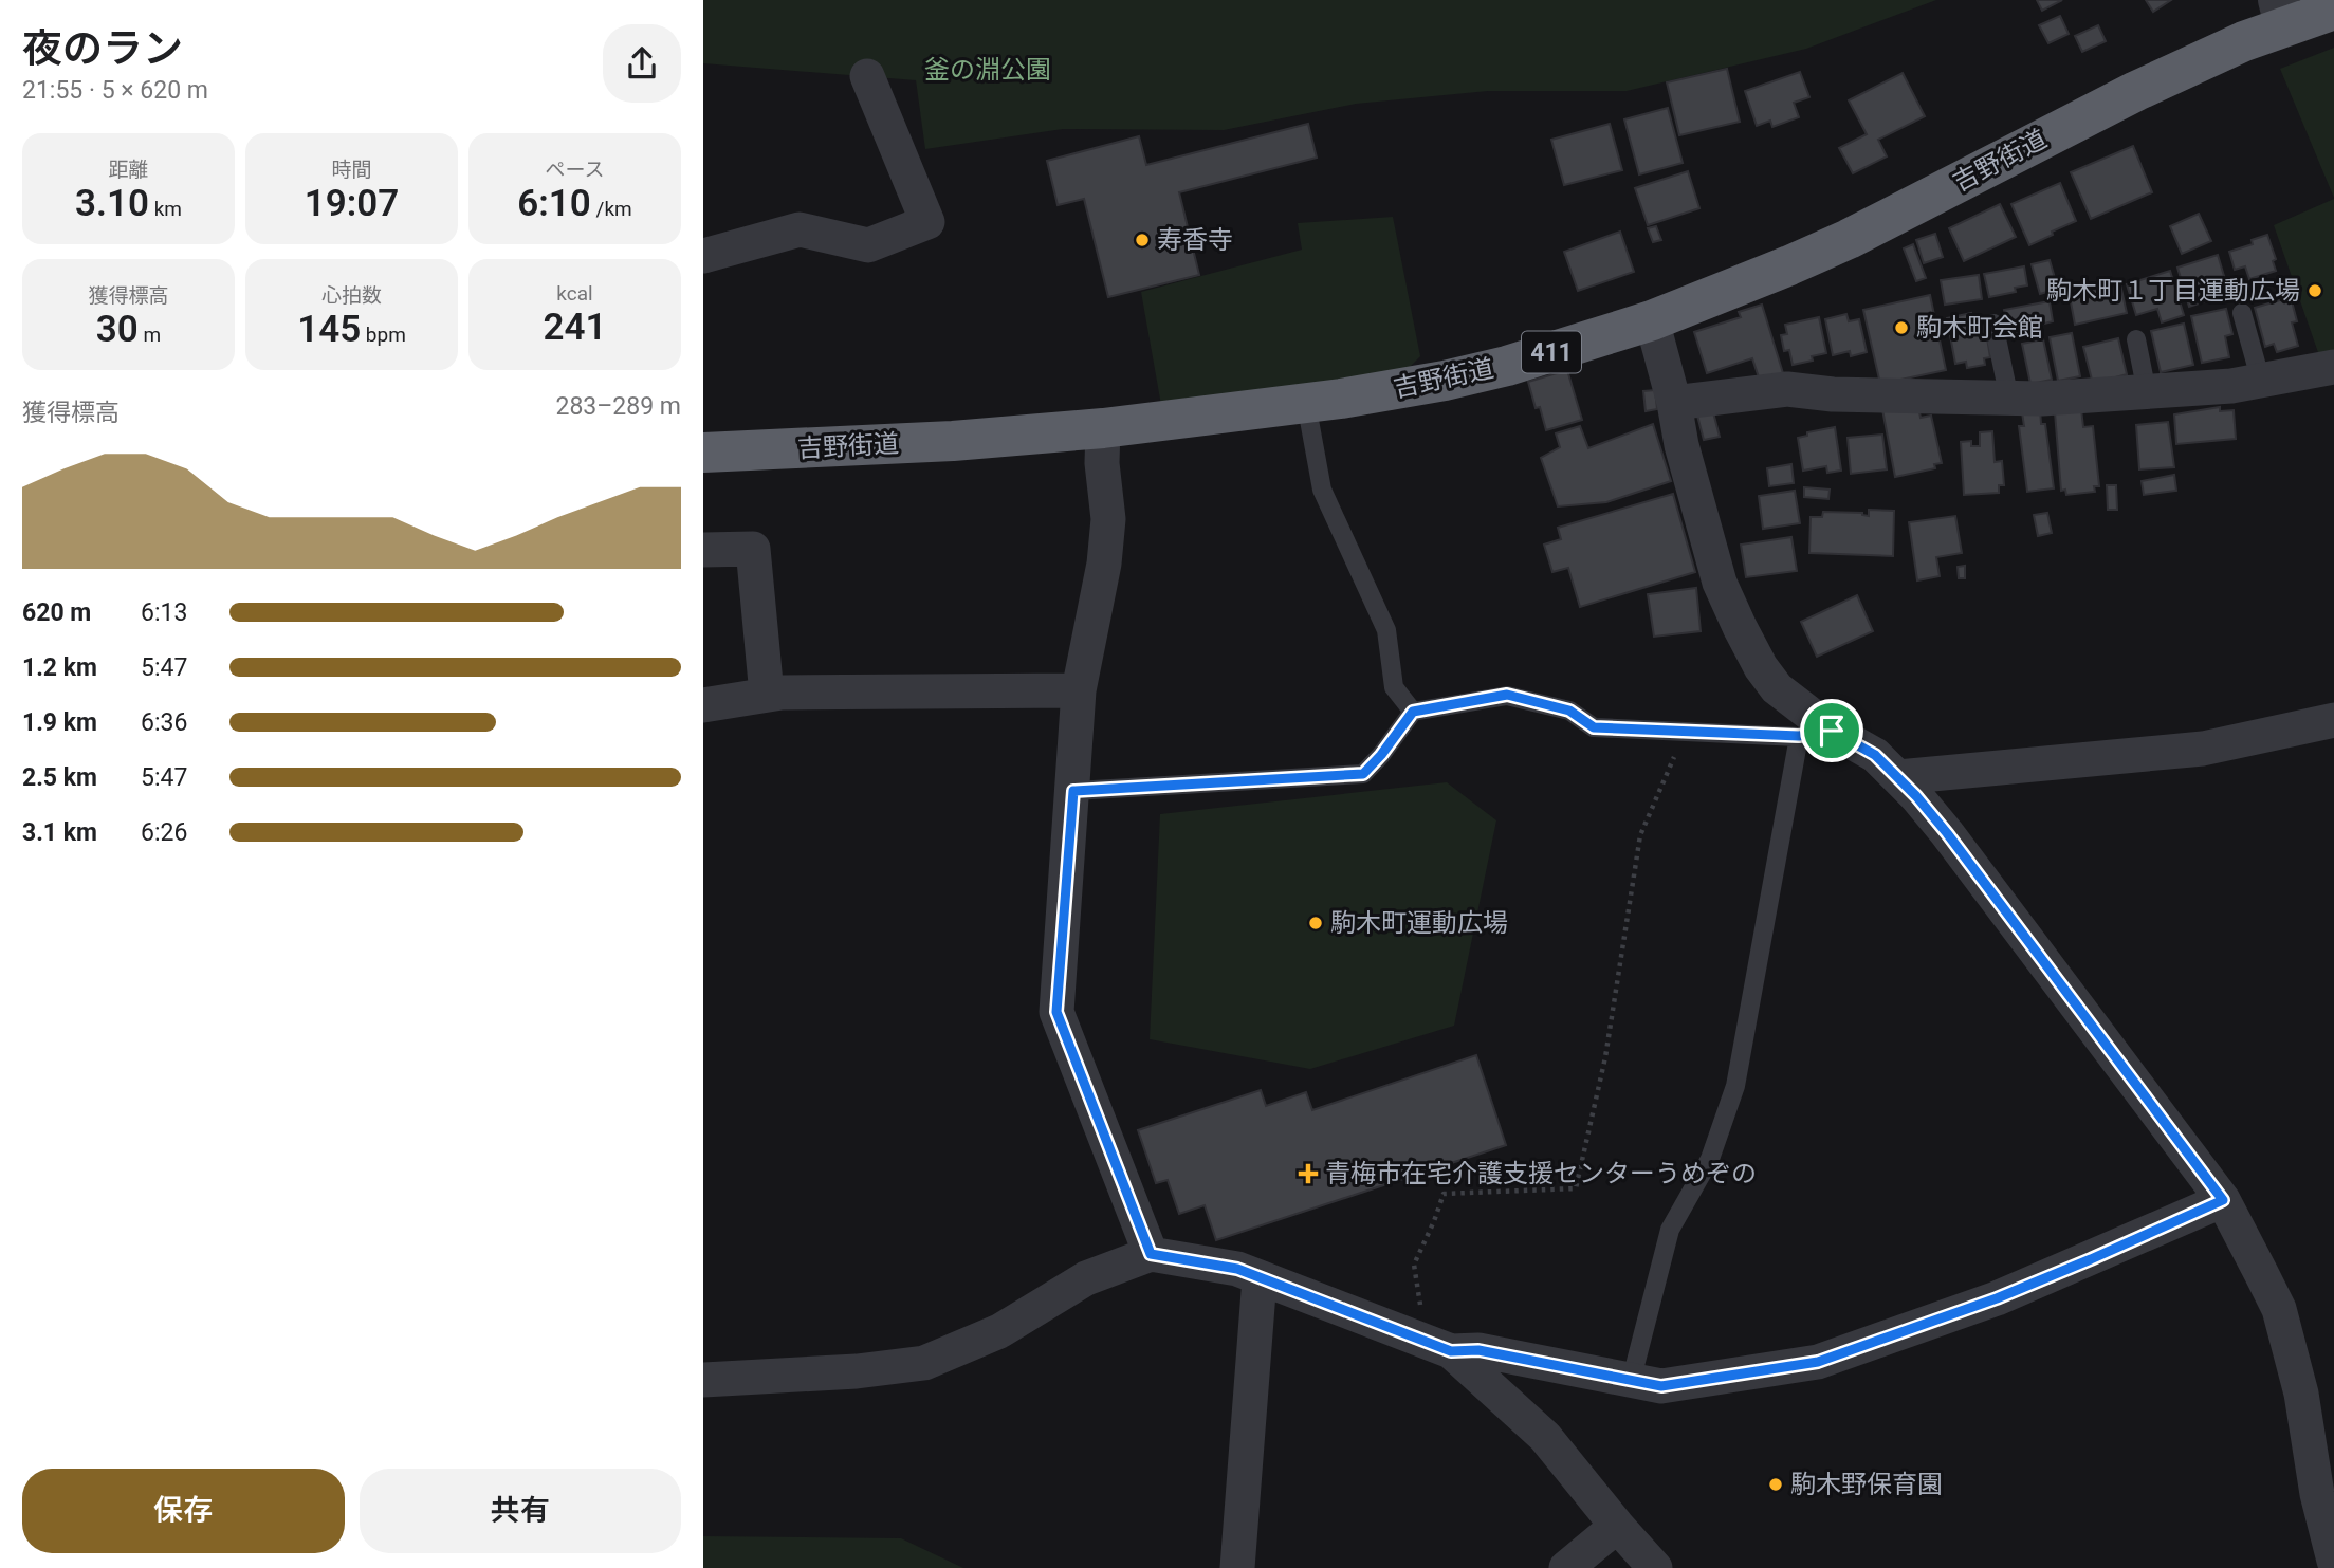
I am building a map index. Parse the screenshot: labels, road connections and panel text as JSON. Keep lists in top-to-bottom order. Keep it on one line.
{"streets":{"highway":["吉野街道","411"]},"parks":["釜の淵公園"],"places":{"other":["寿香寺","駒木町１丁目運動広場","駒木町会館","駒木町運動広場","駒木野保育園"],"health":["青梅市在宅介護支援センターうめぞの"]},"page":{"heading":["夜のラン","21:55 · 5 × 620 m"],"stats":[["距離","3.10 km"],["時間","19:07"],["ペース","6:10 /km"],["獲得標高","30 m"],["心拍数","145 bpm"],["kcal","241"]],"chart":["獲得標高","283–289 m"],"list":[{"name":"620 m","note":"6:13"},{"name":"1.2 km","note":"5:47"},{"name":"1.9 km","note":"6:36"},{"name":"2.5 km","note":"5:47"},{"name":"3.1 km","note":"6:26"}],"buttons":["保存","共有"]}}
